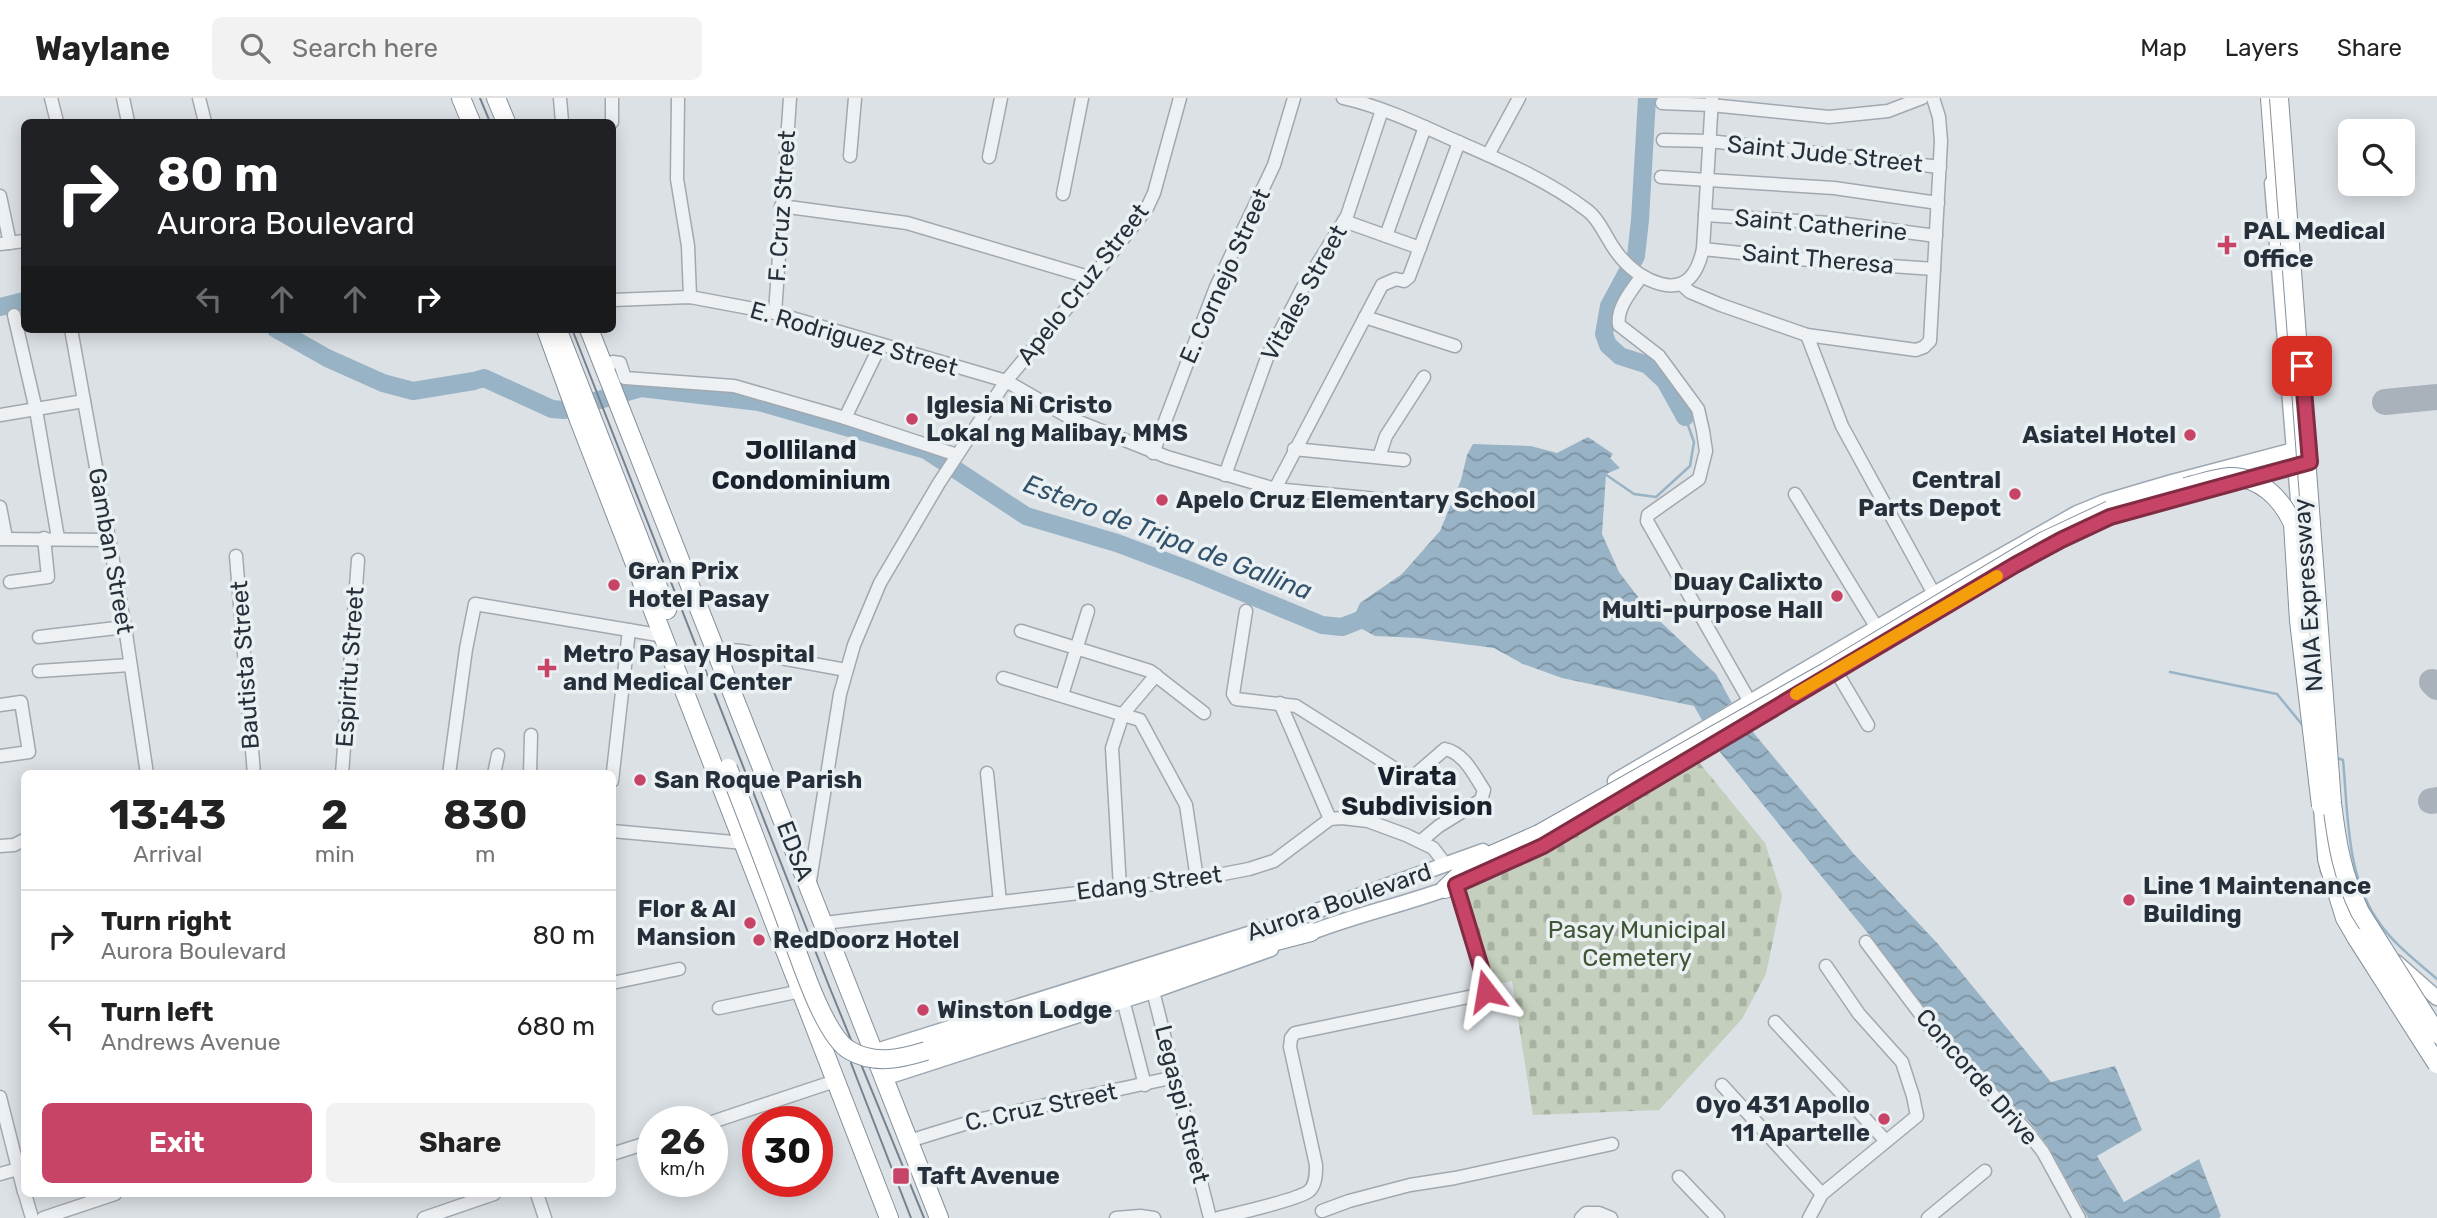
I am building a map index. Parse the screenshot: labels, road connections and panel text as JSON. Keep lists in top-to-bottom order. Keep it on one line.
{"streets":{"highway":["NAIA Expressway","EDSA"],"main road":["Aurora Boulevard"],"street":["Saint Jude Street","F. Cruz Street","Saint Catherine","Saint Theresa","E. Cornejo Street","Apelo Cruz Street","Vitales Street","E. Rodriguez Street","Gamban Street","Bautista Street","Espiritu Street","Edang Street","Concorde Drive","Legaspi Street","C. Cruz Street"]},"crossings":[["F. Cruz Street","E. Rodriguez Street"],["E. Cornejo Street","E. Rodriguez Street"],["Apelo Cruz Street","E. Rodriguez Street"],["Apelo Cruz Street","EDSA"],["Vitales Street","E. Rodriguez Street"],["EDSA","Edang Street"],["EDSA","Aurora Boulevard"],["EDSA","C. Cruz Street"],["Aurora Boulevard","Legaspi Street"],["Legaspi Street","C. Cruz Street"]],"districts":["Jolliland Condominium","Virata Subdivision"],"water":["Estero de Tripa de Gallina"],"parks":["Pasay Municipal Cemetery"],"places":{"health":["PAL Medical Office","Metro Pasay Hospital and Medical Center"],"other":["Iglesia Ni Cristo Lokal ng Malibay, MMS","Asiatel Hotel","Central Parts Depot","Apelo Cruz Elementary School","Gran Prix Hotel Pasay","Duay Calixto Multi-purpose Hall","San Roque Parish","Line 1 Maintenance Building","Flor & Al Mansion","RedDoorz Hotel","Winston Lodge","Oyo 431 Apollo 11 Apartelle"],"transit":["Taft Avenue"]},"page":{"header":"Waylane","search":"Search here","nav":["Map","Layers","Share"],"turn":["80 m","Aurora Boulevard"],"eta":["13:43","Arrival","2","min","830","m"],"list":[{"name":"Turn right","note":"Aurora Boulevard","value":"80 m"},{"name":"Turn left","note":"Andrews Avenue","value":"680 m"}],"buttons":["Exit","Share"],"speed":"26 km/h","limit":"30"}}
